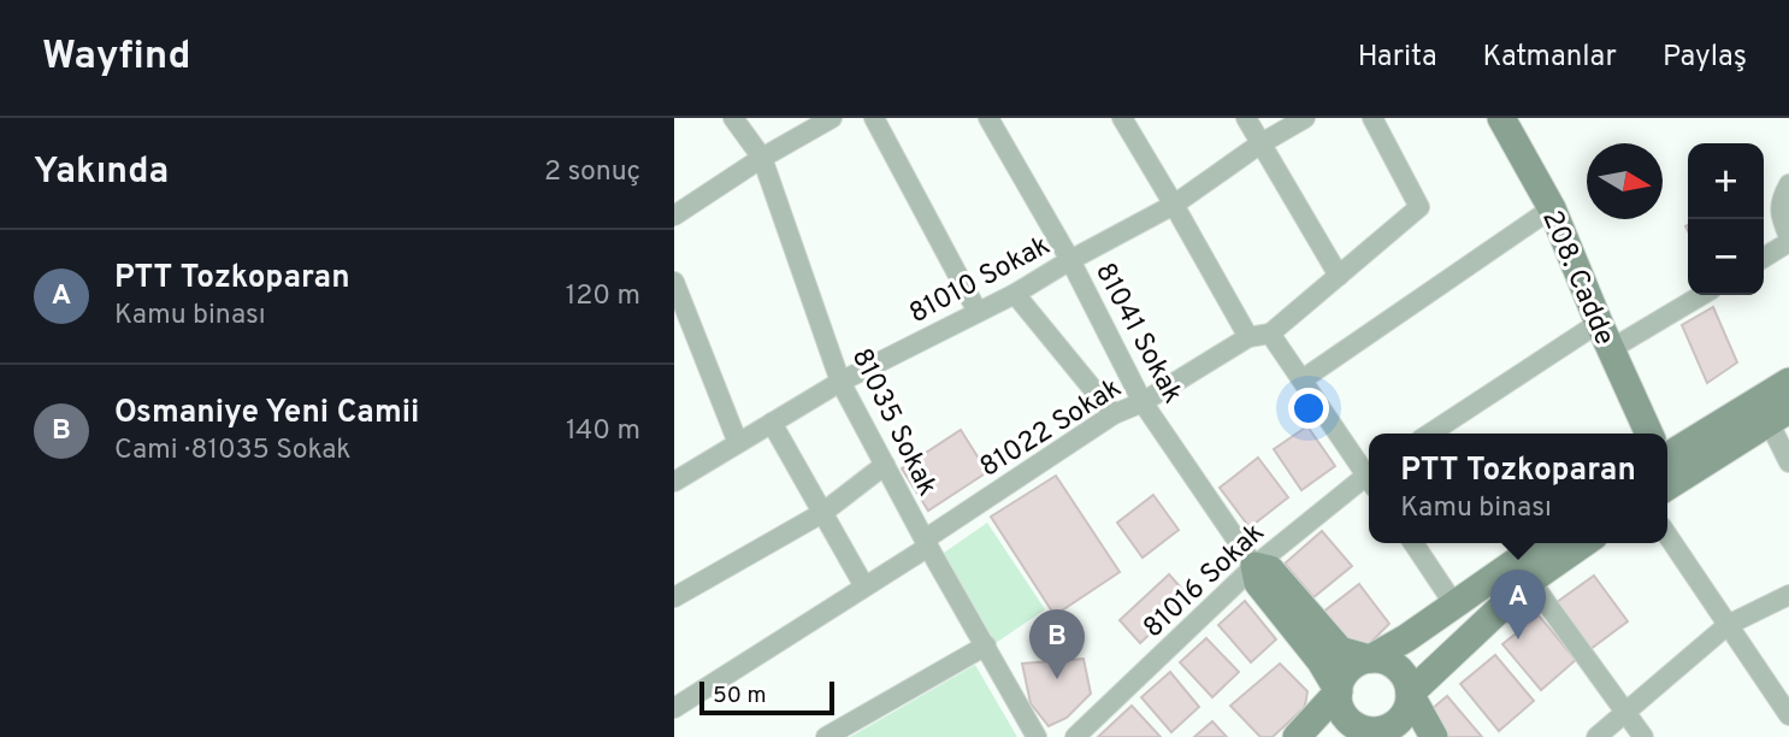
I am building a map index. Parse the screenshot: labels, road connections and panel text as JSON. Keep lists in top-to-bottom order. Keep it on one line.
{"streets":{"main road":["208. Cadde"],"street":["81010 Sokak","81041 Sokak","81035 Sokak","81022 Sokak","81016 Sokak"]},"crossings":[["81010 Sokak","81041 Sokak"],["81010 Sokak","81035 Sokak"],["81041 Sokak","81022 Sokak"],["81041 Sokak","81016 Sokak"],["81035 Sokak","81022 Sokak"]],"scale_bar":"50 m","north":"right","page":{"header":"Wayfind","nav":["Harita","Katmanlar","Paylaş"],"heading":["Yakında","2 sonuç"],"map_buttons":["+","−"],"list":[{"mark":"A","name":"PTT Tozkoparan","note":"Kamu binası","value":"120 m"},{"mark":"B","name":"Osmaniye Yeni Camii","note":"Cami · 81035 Sokak","value":"140 m"}],"popup":["PTT Tozkoparan","Kamu binası"],"pins":["A","B"],"scale":"50 m"}}
